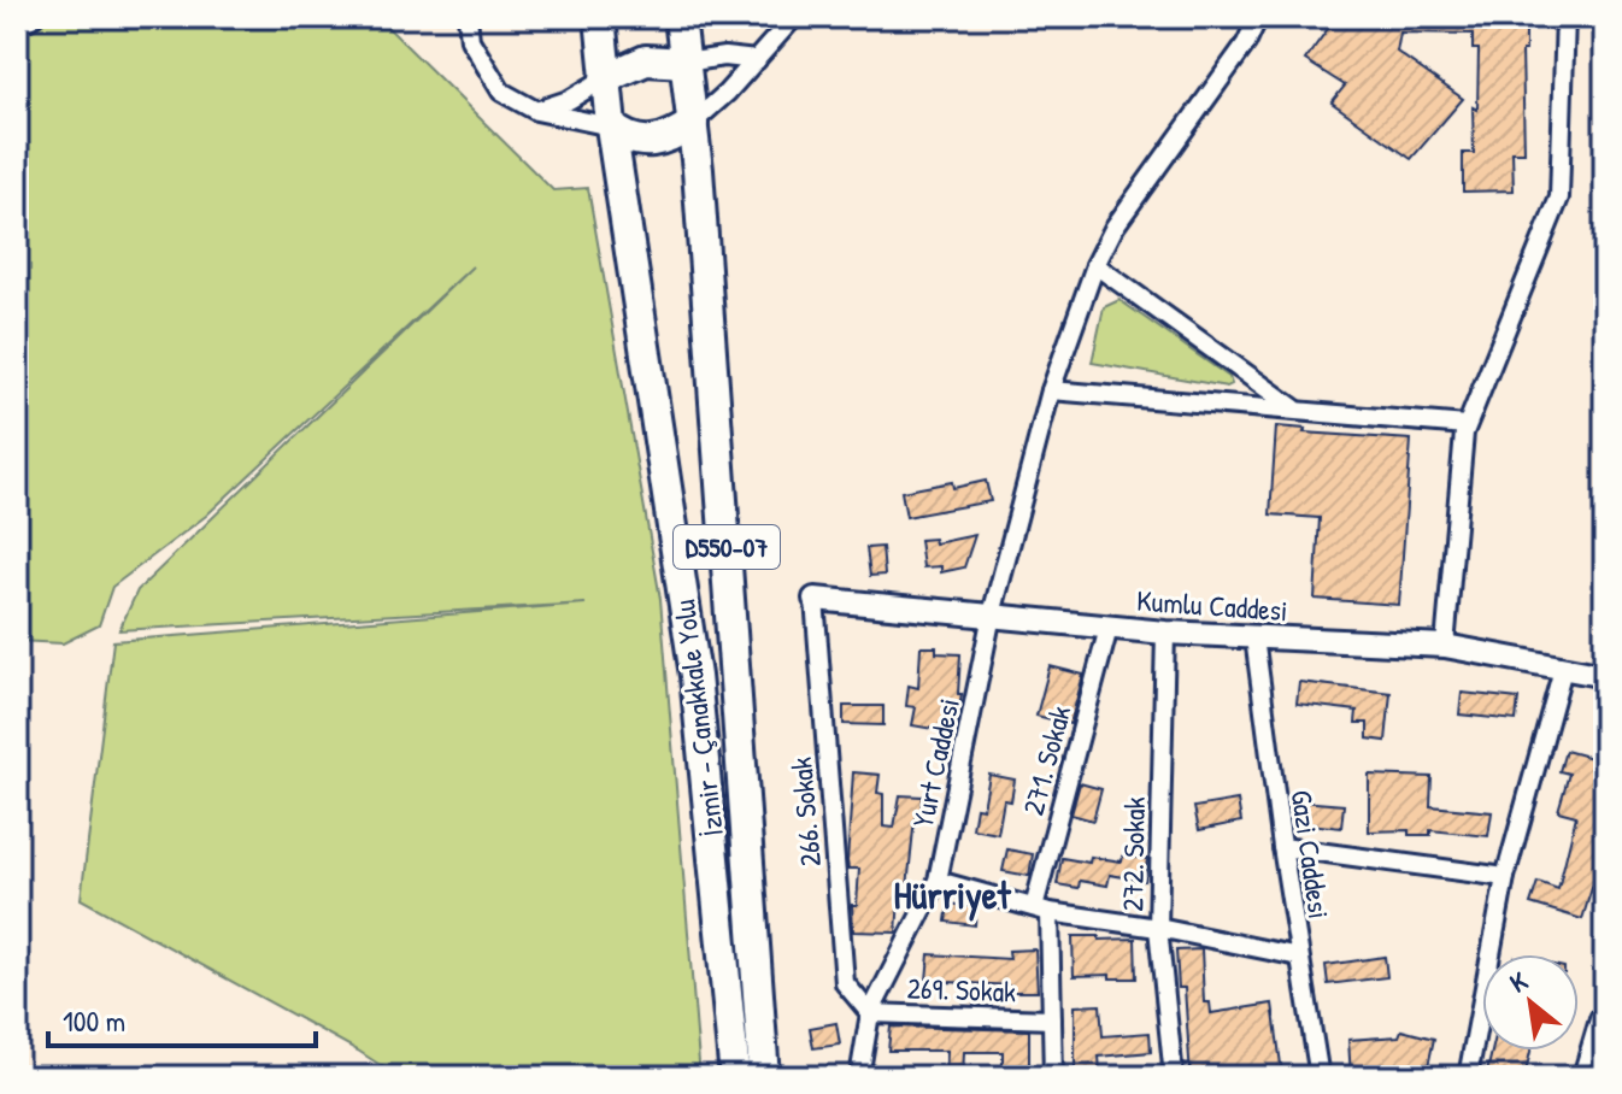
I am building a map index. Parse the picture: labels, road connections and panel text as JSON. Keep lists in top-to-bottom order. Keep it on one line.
{"streets":{"main road":["D550-07","İzmir - Çanakkale Yolu"],"street":["Kumlu Caddesi","271. Sokak","Yurt Caddesi","266. Sokak","272. Sokak","Gazi Caddesi","269. Sokak"]},"crossings":[["Kumlu Caddesi","271. Sokak"],["Kumlu Caddesi","Yurt Caddesi"],["Kumlu Caddesi","266. Sokak"],["Kumlu Caddesi","272. Sokak"],["Kumlu Caddesi","Gazi Caddesi"],["271. Sokak","269. Sokak"],["Yurt Caddesi","266. Sokak"],["Yurt Caddesi","269. Sokak"],["266. Sokak","269. Sokak"]],"districts":["Hürriyet"],"scale_bar":"100 m","north":"top left"}
